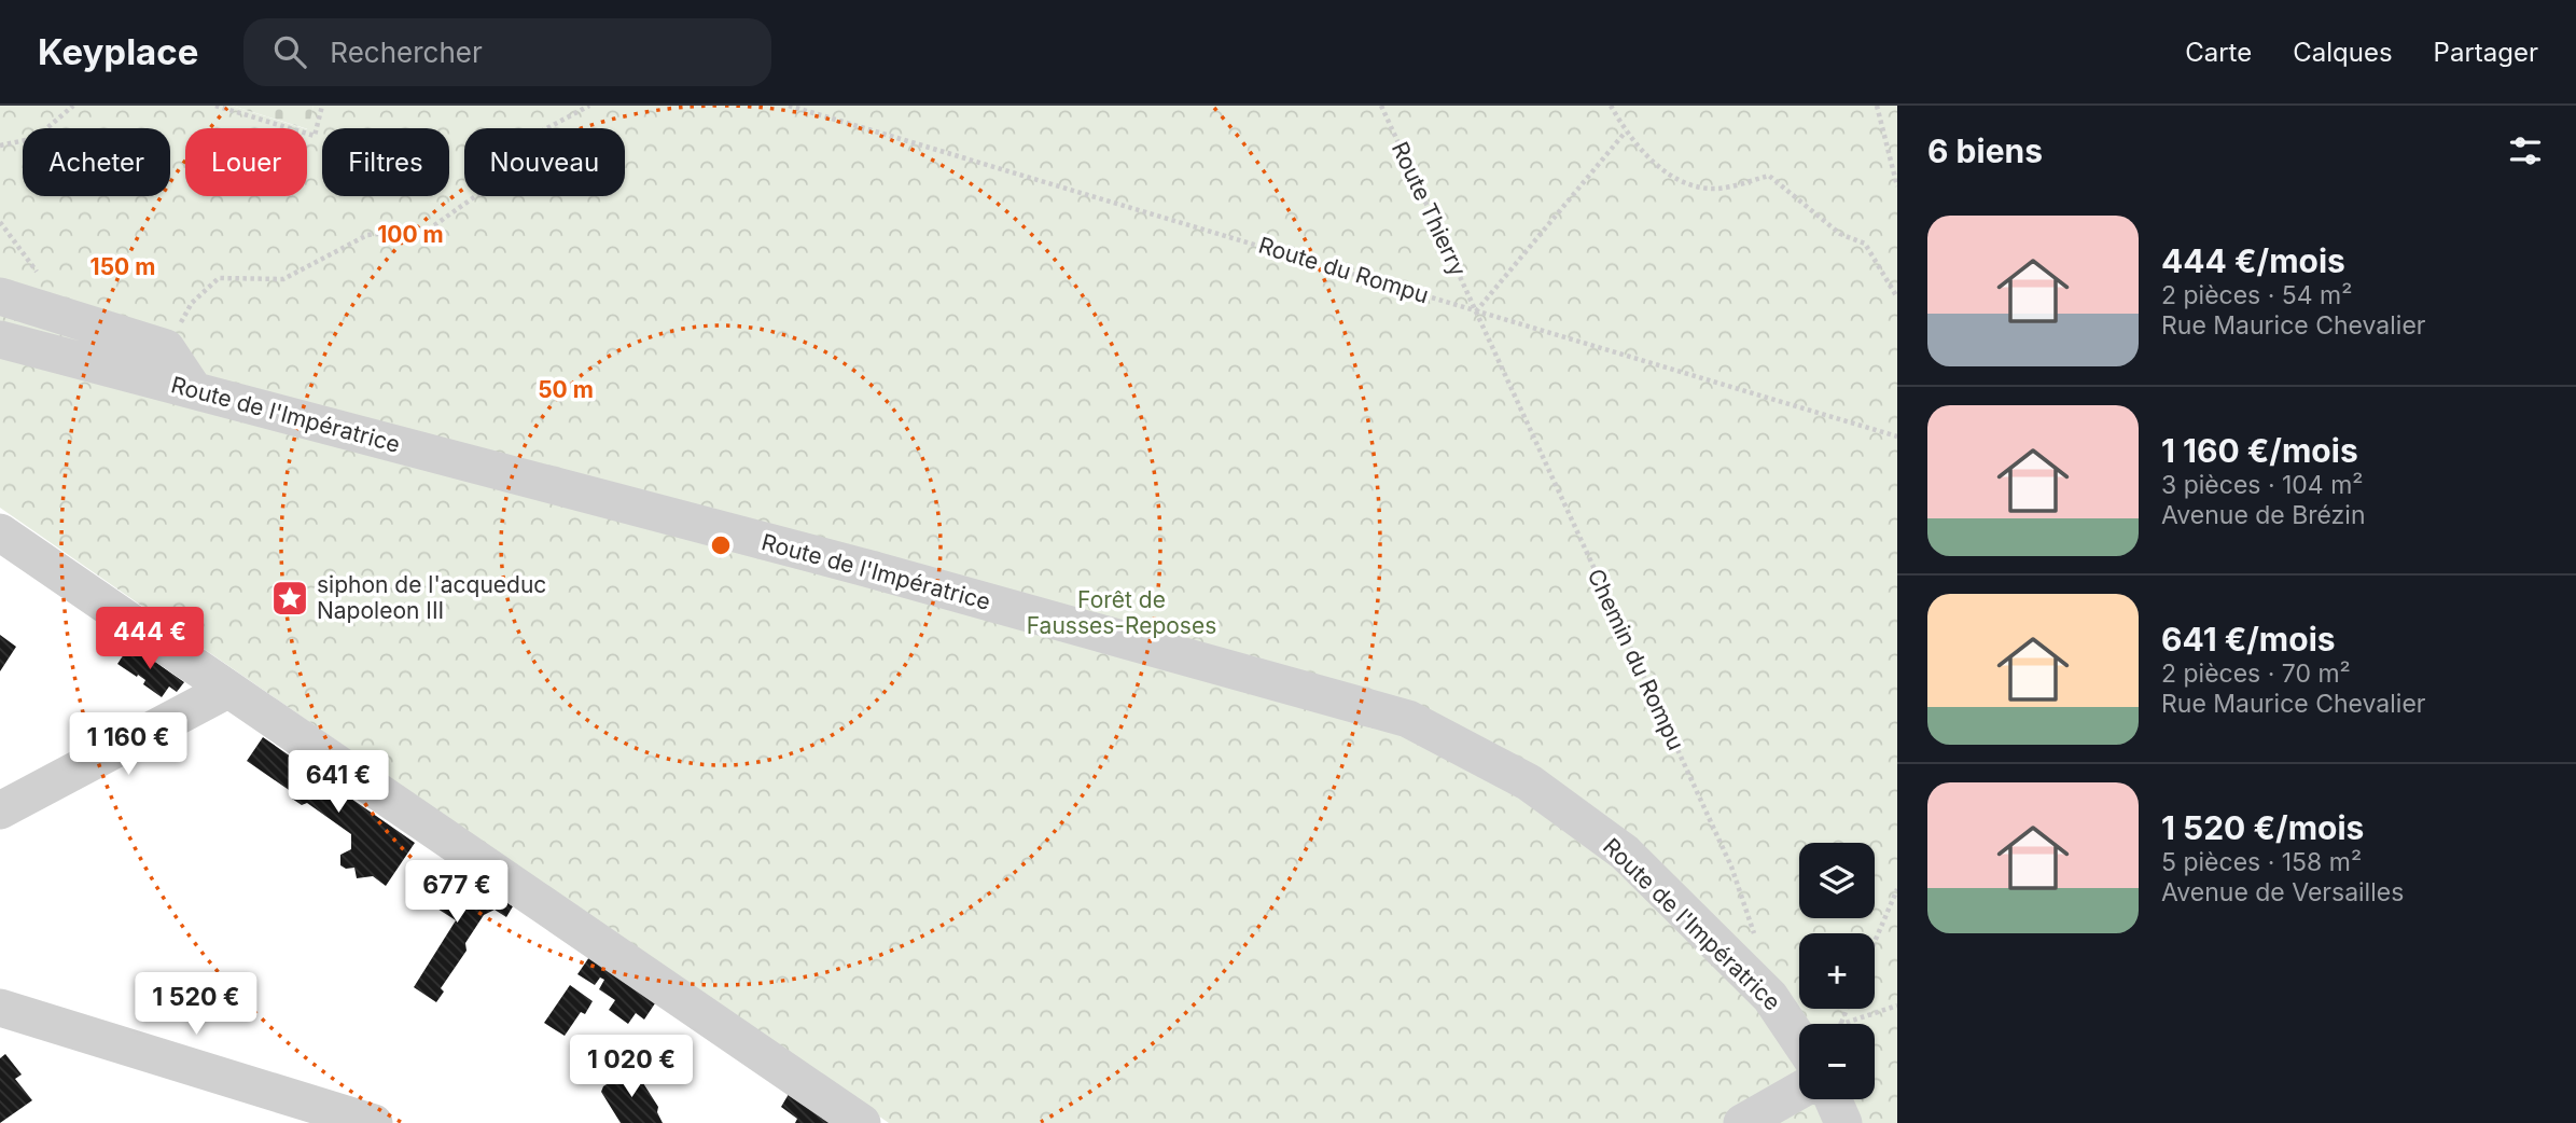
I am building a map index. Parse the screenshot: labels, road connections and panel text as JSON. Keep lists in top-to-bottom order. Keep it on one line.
{"streets":{"street":["Route de l'Impératrice"],"path":["Route Thierry","Route du Rompu","Chemin du Rompu"]},"crossings":[["Route Thierry","Route du Rompu"],["Route Thierry","Chemin du Rompu"],["Route du Rompu","Chemin du Rompu"]],"parks":["Forêt de Fausses-Reposes"],"places":{"place":["siphon de l'acqueduc Napoleon III"]},"page":{"header":"Keyplace","search":"Rechercher","nav":["Carte","Calques","Partager"],"heading":"6 biens","chip":["Acheter","Louer","Filtres","Nouveau"],"list":[{"name":"444 €/mois","note":"2 pièces · 54 m² · Rue Maurice Chevalier"},{"name":"1 160 €/mois","note":"3 pièces · 104 m² · Avenue de Brézin"},{"name":"641 €/mois","note":"2 pièces · 70 m² · Rue Maurice Chevalier"},{"name":"1 520 €/mois","note":"5 pièces · 158 m² · Avenue de Versailles"}],"price":["444 €","1 160 €","641 €","677 €","1 520 €","1 020 €"],"map_buttons":["+","−"]},"rings":["100 m","150 m","50 m"]}
